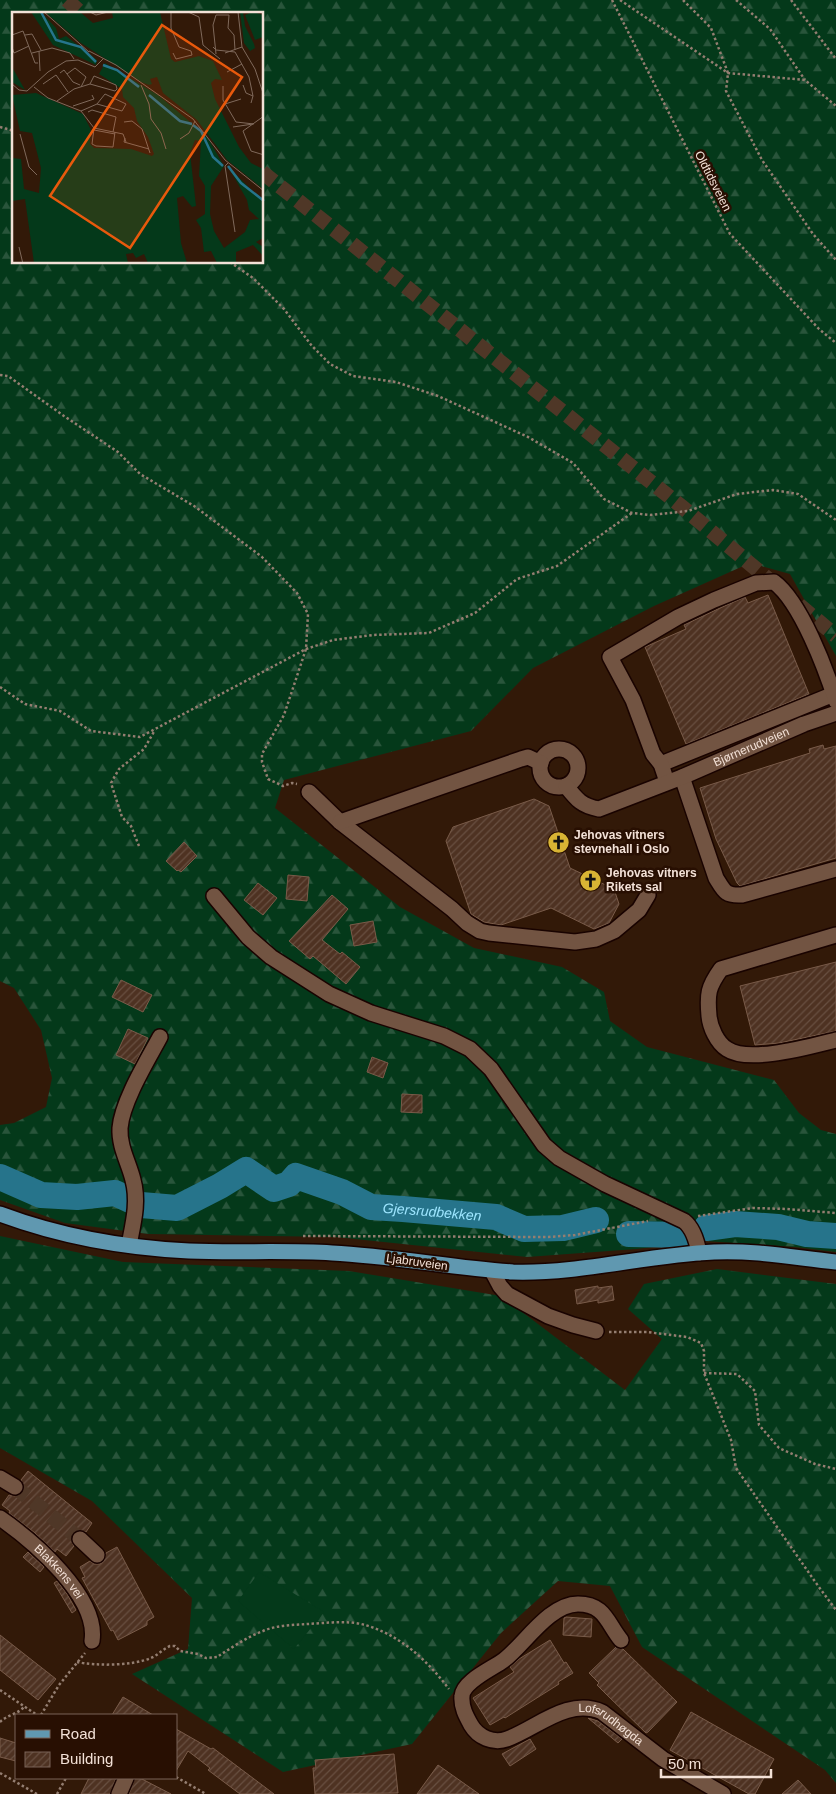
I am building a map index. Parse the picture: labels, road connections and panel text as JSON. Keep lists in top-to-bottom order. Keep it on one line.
{"streets":{"main road":["Ljabruveien"],"lane":["Bjørnerudveien","Blakkens vei","Lofsrudhøgda"],"path":["Oldtidsveien"]},"water":["Gjersrudbekken"],"places":{"church":["Jehovas vitners stevnehall i Oslo","Jehovas vitners Rikets sal"]},"legend":["Road","Building"],"scale_bar":"50 m"}
